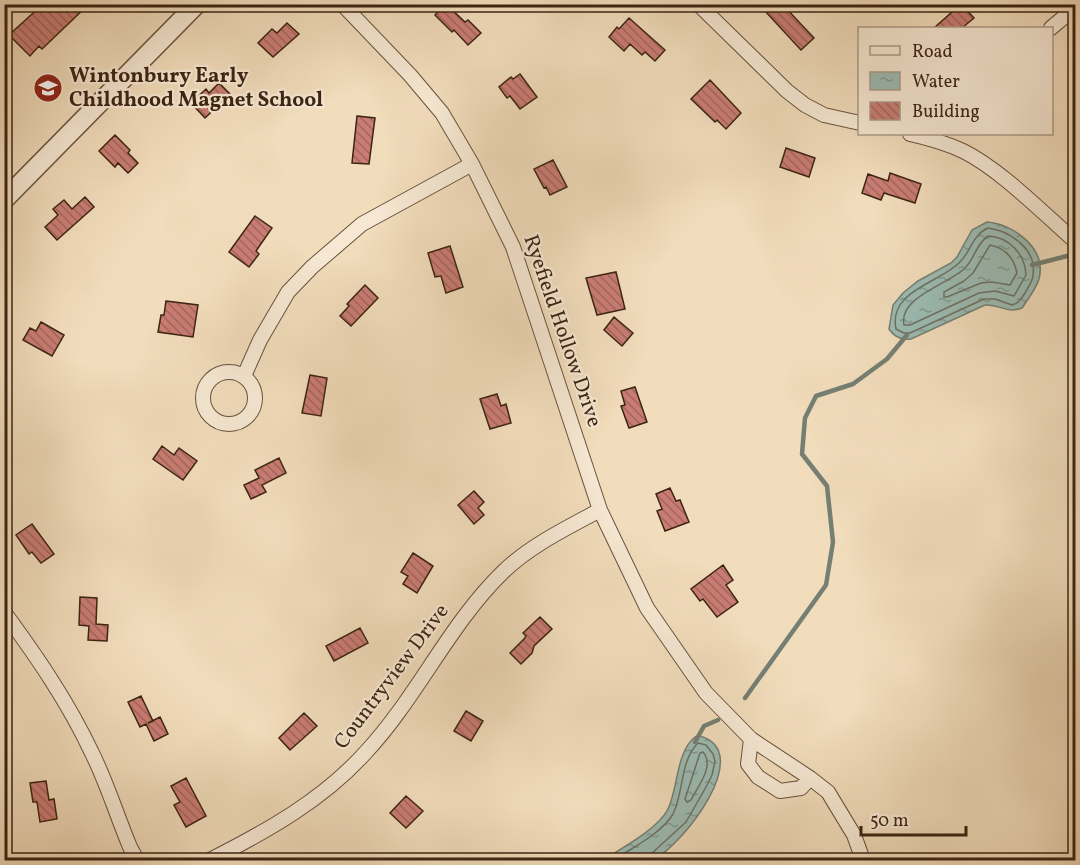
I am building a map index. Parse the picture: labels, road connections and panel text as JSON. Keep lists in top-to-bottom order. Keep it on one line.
{"streets":{"street":["Ryefield Hollow Drive","Countryview Drive"]},"crossings":[["Ryefield Hollow Drive","Countryview Drive"]],"places":{"school or university":["Wintonbury Early Childhood Magnet School"]},"legend":["Road","Water","Building"],"scale_bar":"50 m"}
